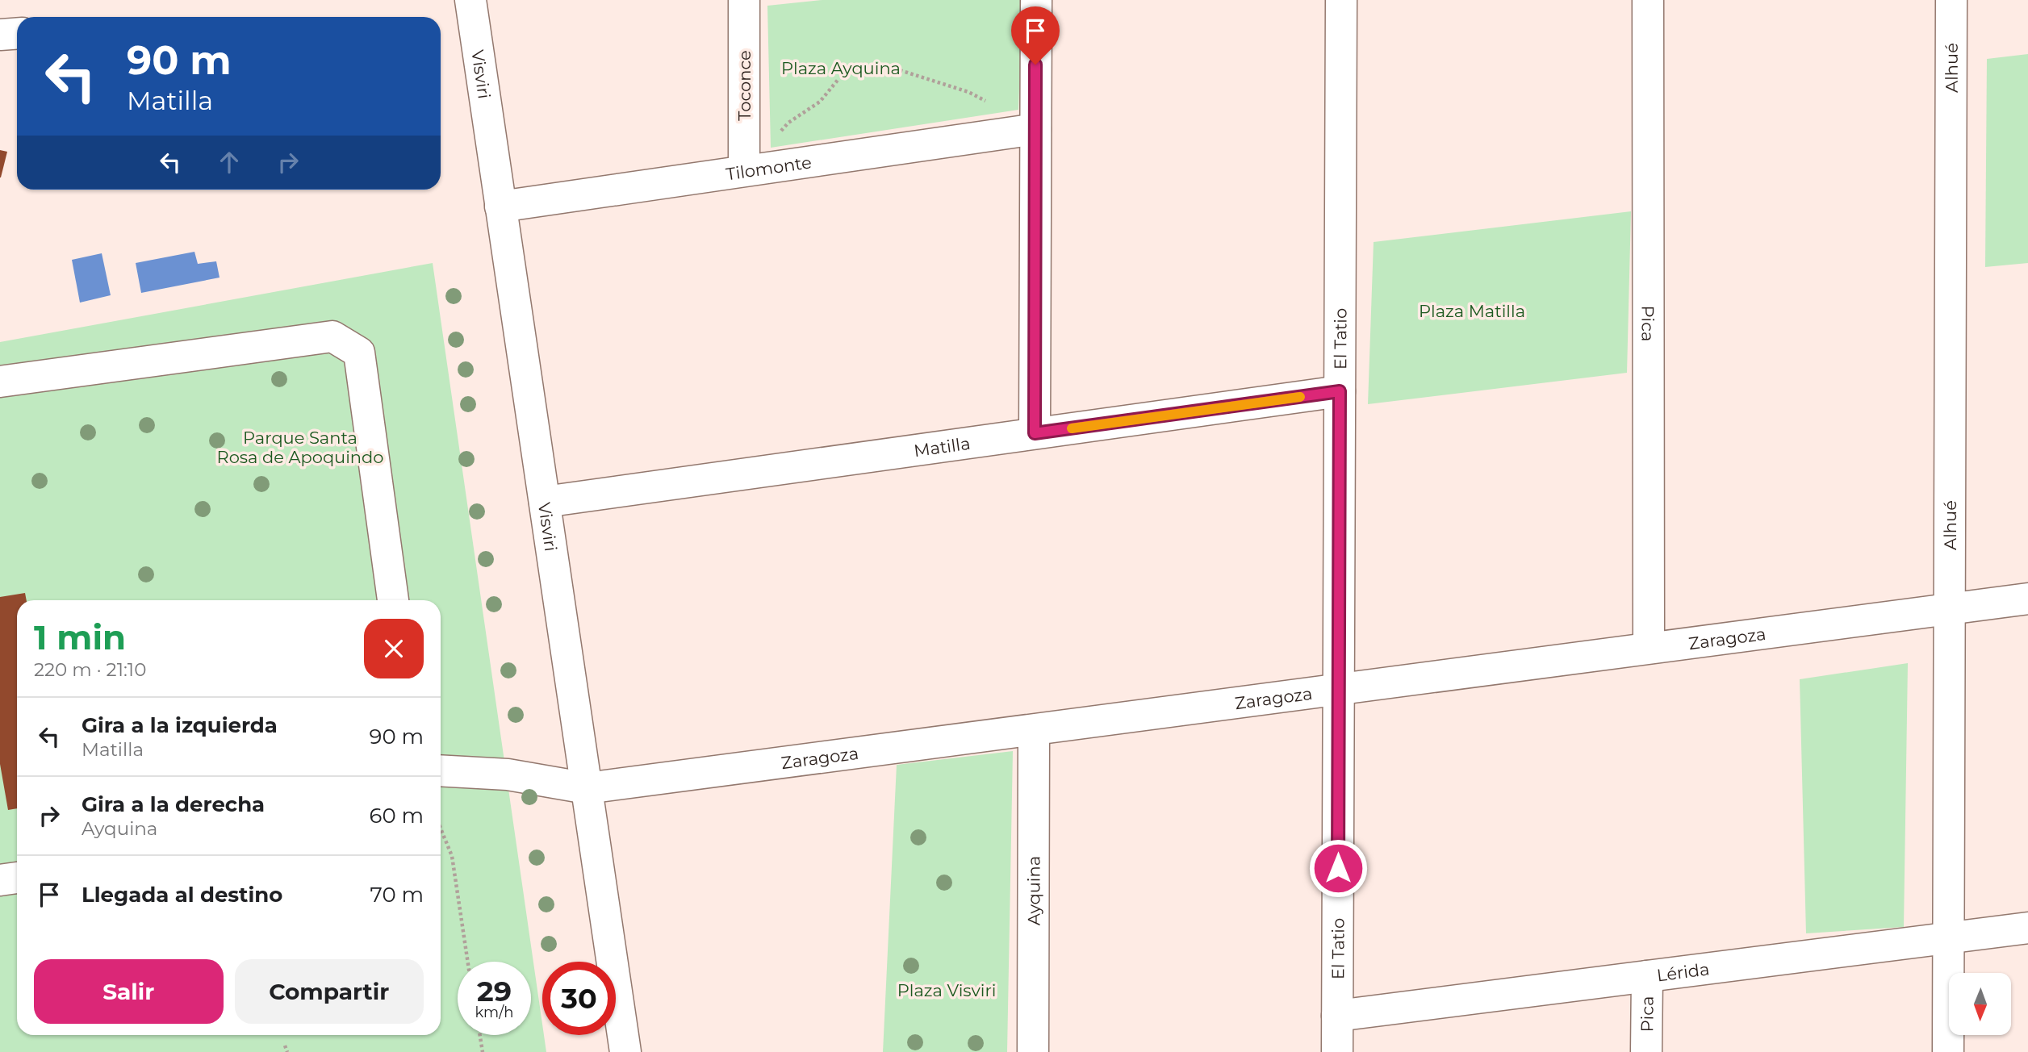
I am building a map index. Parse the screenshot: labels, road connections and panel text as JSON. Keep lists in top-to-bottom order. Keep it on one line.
{"streets":{"street":["Alhué","Visviri","Toconce","Tilomonte","Pica","El Tatio","Matilla","Zaragoza","Ayquina","Lérida"]},"crossings":[["Alhué","Zaragoza"],["Alhué","Lérida"],["Visviri","Tilomonte"],["Visviri","Matilla"],["Visviri","Zaragoza"],["Toconce","Tilomonte"],["Pica","Zaragoza"],["Pica","Lérida"],["El Tatio","Matilla"],["El Tatio","Zaragoza"],["El Tatio","Lérida"],["Zaragoza","Ayquina"]],"parks":["Plaza Ayquina","Plaza Matilla","Parque Santa Rosa de Apoquindo","Plaza Visviri"],"north":"bottom","page":{"turn":["90 m","Matilla"],"heading":["1 min","220 m · 21:10"],"list":[{"name":"Gira a la izquierda","note":"Matilla","value":"90 m"},{"name":"Gira a la derecha","note":"Ayquina","value":"60 m"},{"name":"Llegada al destino","value":"70 m"}],"buttons":["Salir","Compartir"],"speed":"29 km/h","limit":"30"}}
